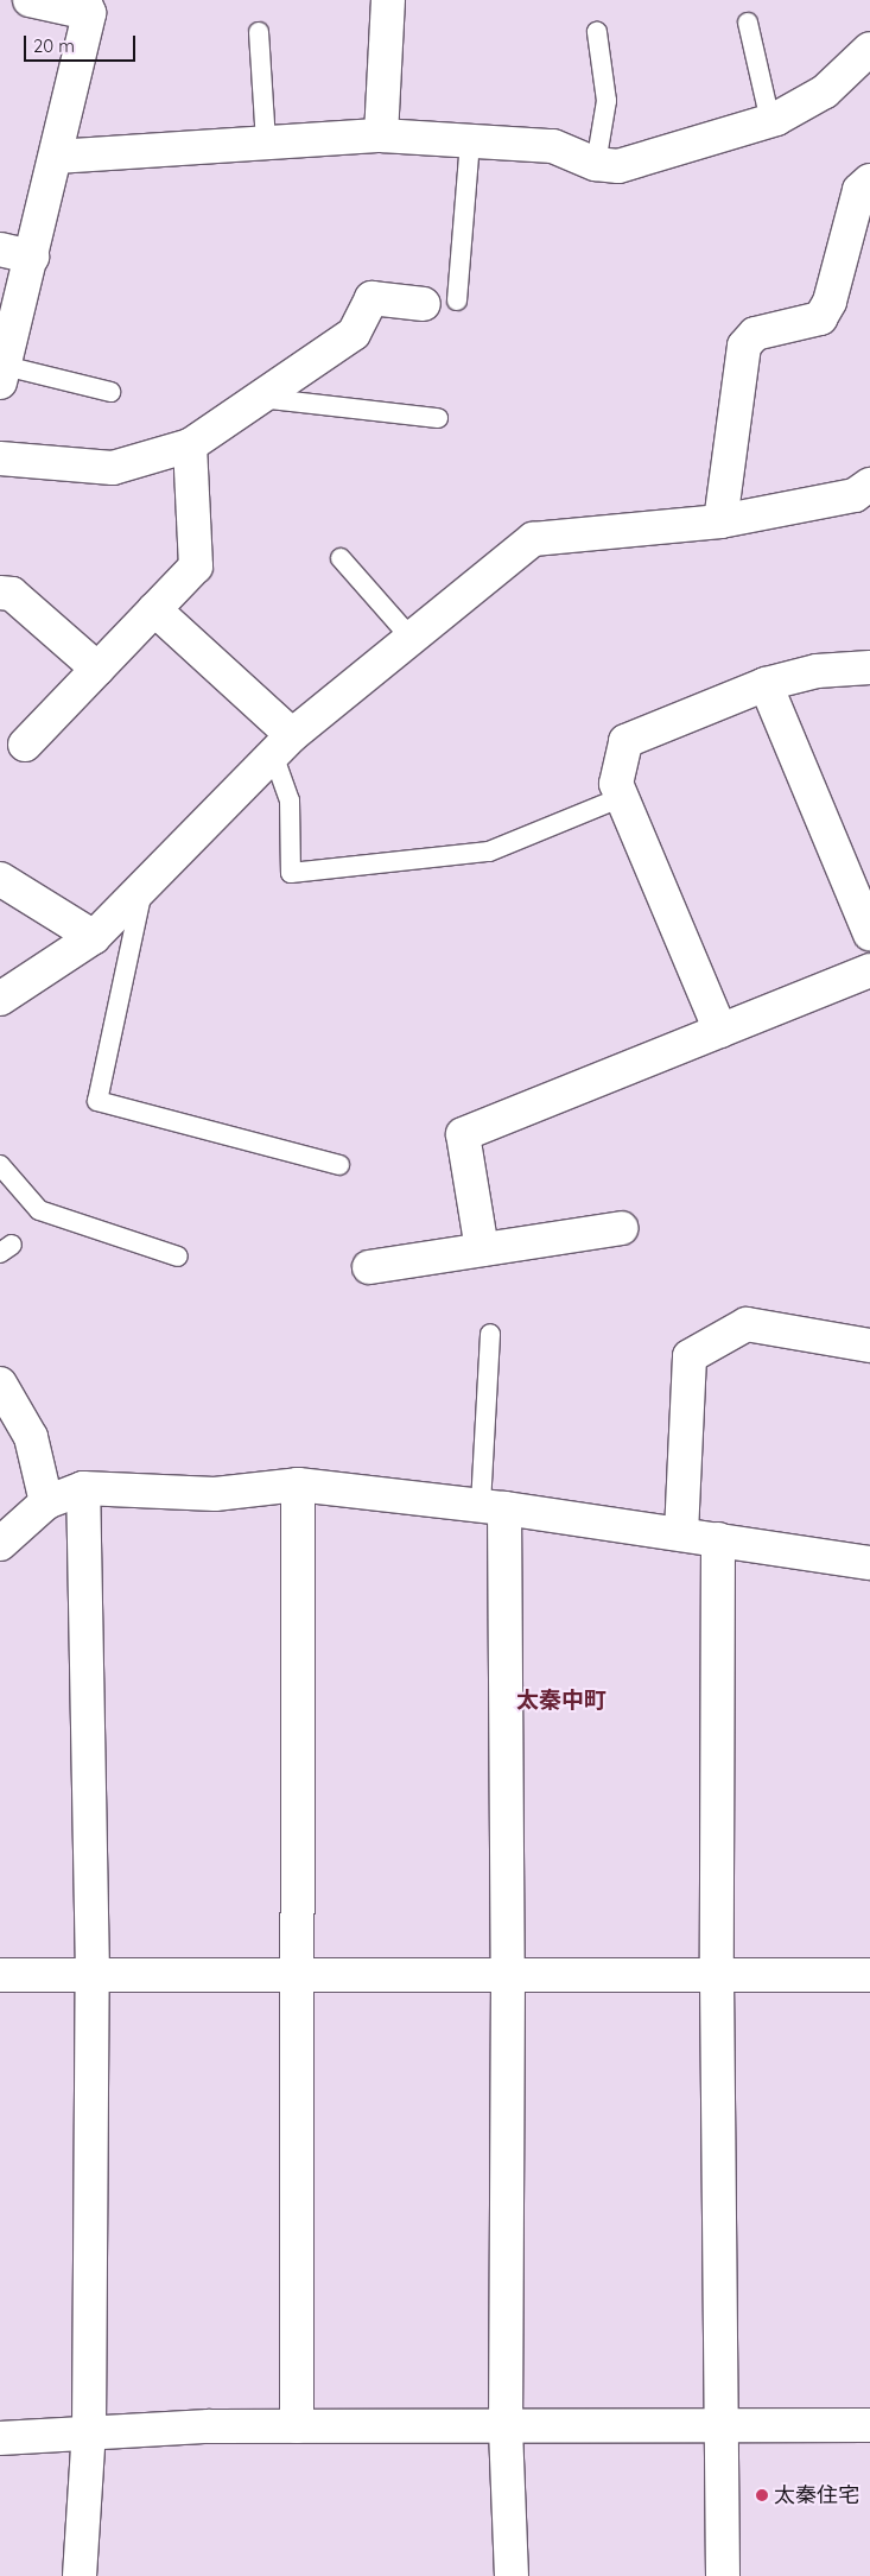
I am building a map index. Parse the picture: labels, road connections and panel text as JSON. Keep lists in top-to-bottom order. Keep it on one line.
{"districts":["太秦中町"],"places":["太秦住宅"],"scale_bar":"20 m"}
